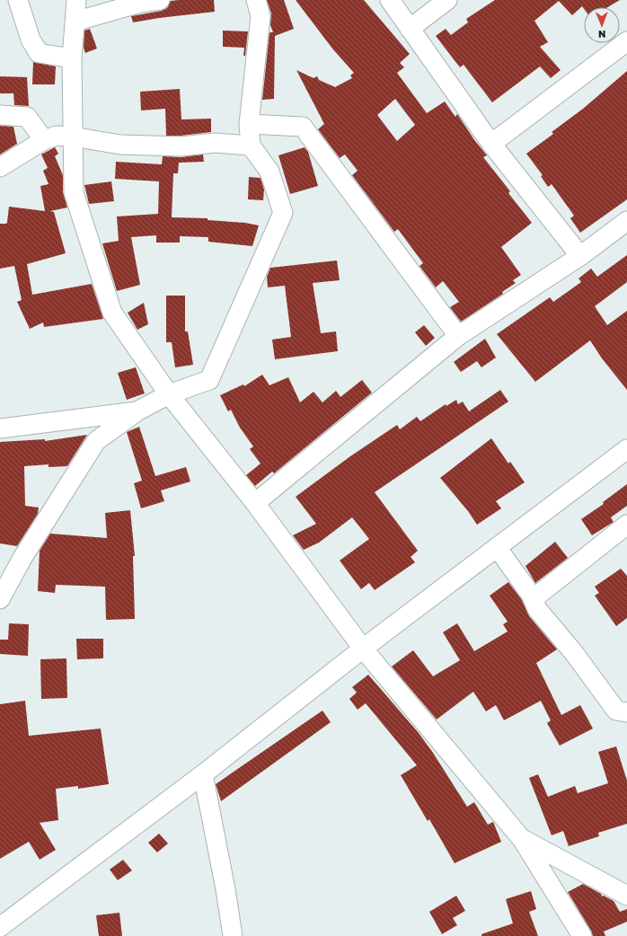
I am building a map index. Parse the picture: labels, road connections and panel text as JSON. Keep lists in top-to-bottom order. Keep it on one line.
{"north":"bottom"}
